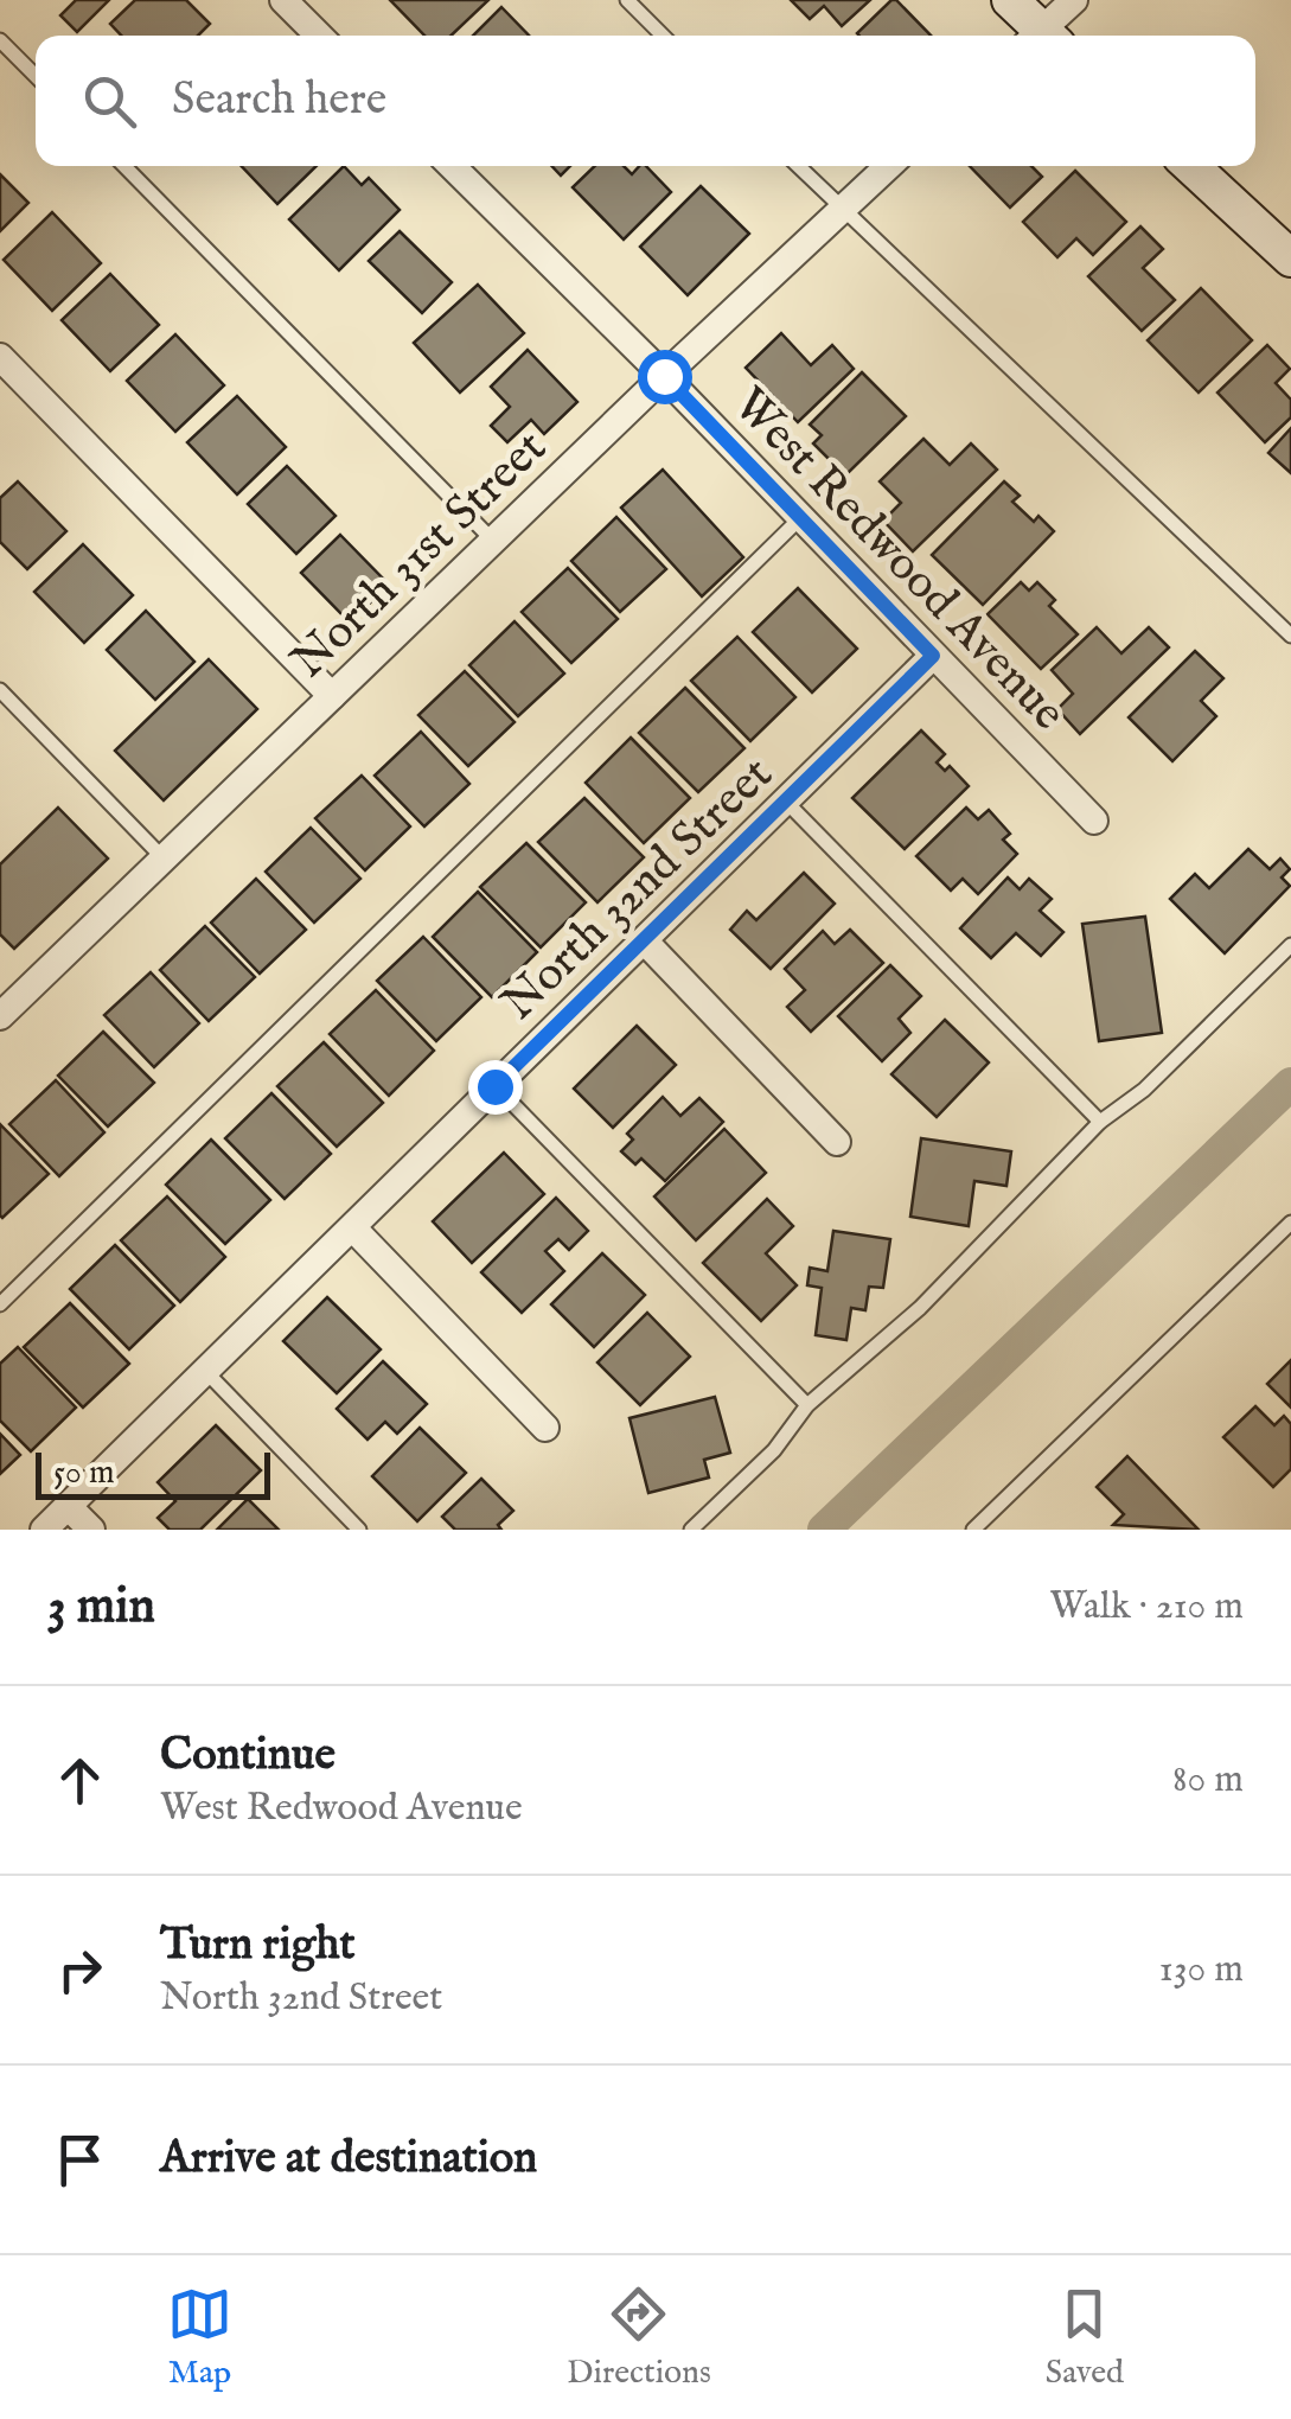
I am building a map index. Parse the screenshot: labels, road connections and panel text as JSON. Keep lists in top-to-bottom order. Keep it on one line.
{"streets":{"street":["North 31st Street","West Redwood Avenue","North 32nd Street"]},"crossings":[["North 31st Street","West Redwood Avenue"],["West Redwood Avenue","North 32nd Street"]],"scale_bar":"50 m","page":{"search":"Search here","scale":"50 m","heading":["3 min","Walk · 210 m"],"list":[["Continue","West Redwood Avenue","80 m"],["Turn right","North 32nd Street","130 m"],"Arrive at destination"],"nav":["Map","Directions","Saved"]}}
